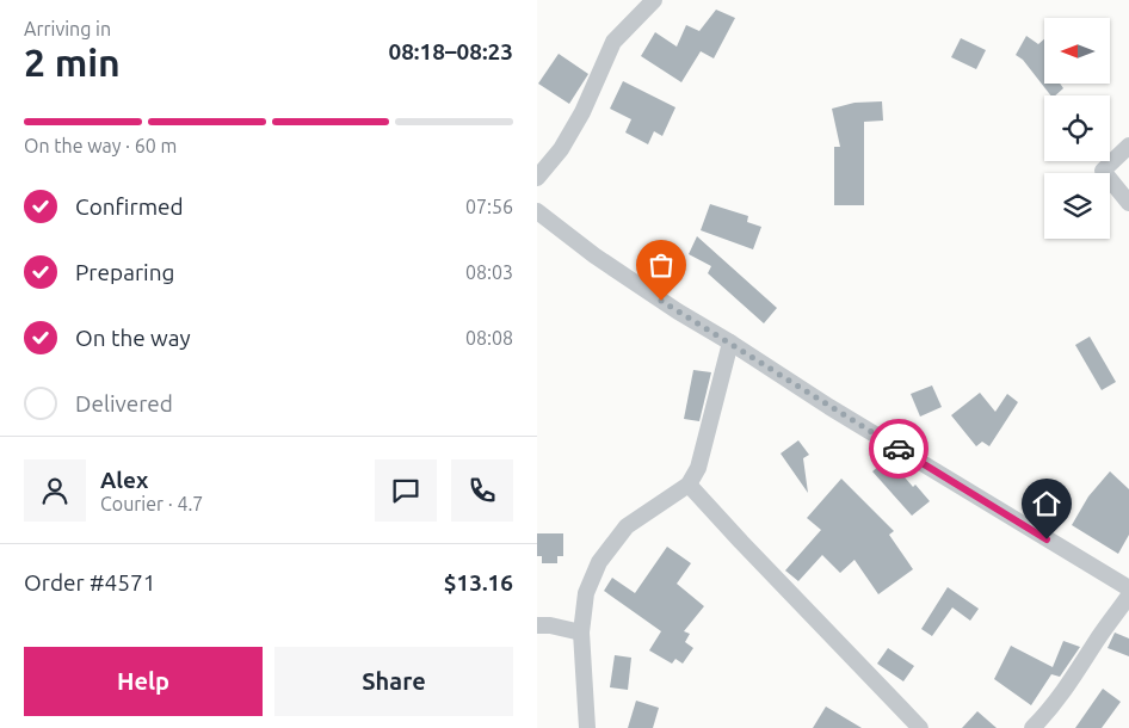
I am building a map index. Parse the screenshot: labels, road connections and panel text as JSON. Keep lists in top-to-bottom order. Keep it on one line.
{"north":"left","page":{"heading":["2 min","Arriving in","08:18–08:23"],"panel":["Alex","Courier · 4.7","Order #4571","$13.16"],"bar":"On the way · 60 m","list":[["Confirmed","07:56"],["Preparing","08:03"],["On the way","08:08"],"Delivered"],"buttons":["Help","Share"]}}
